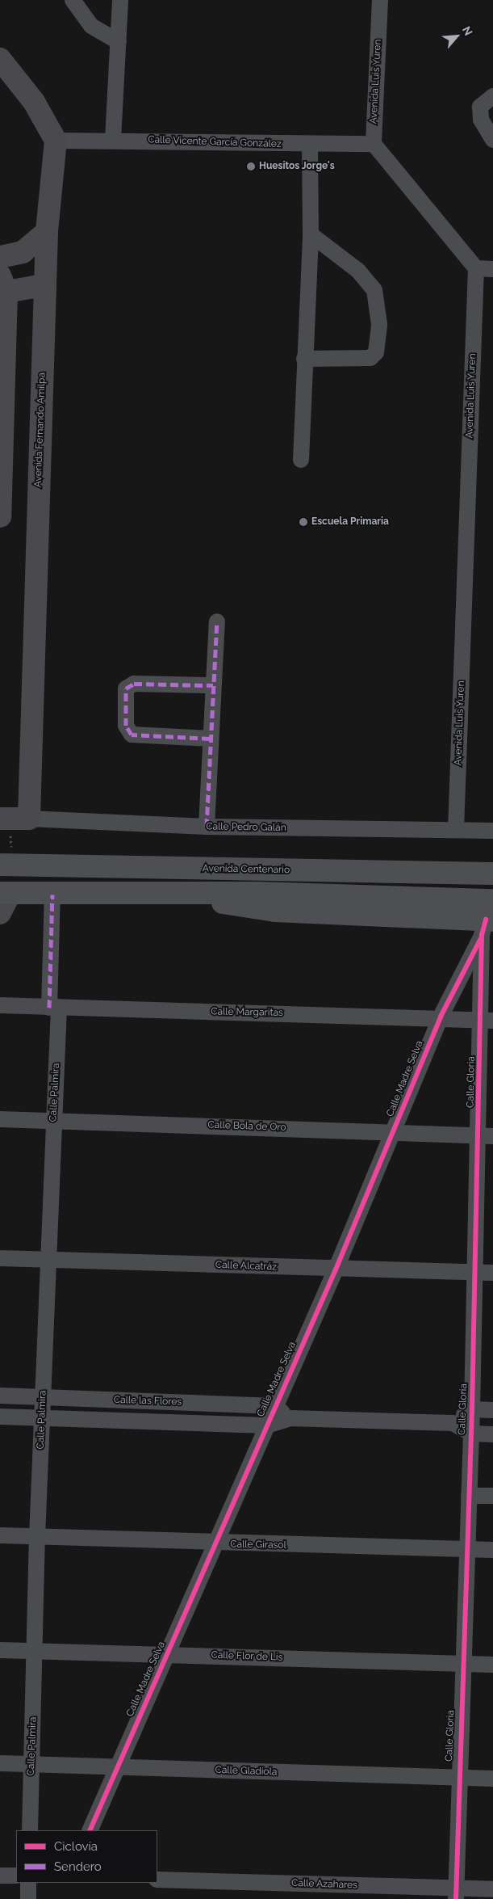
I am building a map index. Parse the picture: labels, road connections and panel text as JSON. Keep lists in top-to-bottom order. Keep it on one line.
{"streets":{"main road":["Avenida Centenario"],"street":["Avenida Luis Yuren","Calle Vicente García González","Avenida Fernando Amilpa","Calle Pedro Galán","Calle Margaritas","Calle Madre Selva","Calle Gloria","Calle Palmira","Calle Bola de Oro","Calle Alcatráz","Calle las Flores","Calle Girasol","Calle Flor de Lis","Calle Gladiola","Calle Azahares"]},"crossings":[["Avenida Luis Yuren","Calle Vicente García González"],["Avenida Luis Yuren","Calle Pedro Galán"],["Calle Vicente García González","Avenida Fernando Amilpa"],["Avenida Fernando Amilpa","Calle Pedro Galán"],["Calle Margaritas","Calle Madre Selva"],["Calle Margaritas","Calle Gloria"],["Calle Margaritas","Calle Palmira"],["Calle Madre Selva","Calle Gloria"],["Calle Madre Selva","Calle Bola de Oro"],["Calle Madre Selva","Calle Alcatráz"],["Calle Madre Selva","Calle las Flores"],["Calle Madre Selva","Calle Girasol"],["Calle Madre Selva","Calle Flor de Lis"],["Calle Madre Selva","Calle Gladiola"],["Calle Gloria","Calle Bola de Oro"],["Calle Gloria","Calle Alcatráz"],["Calle Gloria","Calle las Flores"],["Calle Gloria","Calle Girasol"],["Calle Gloria","Calle Flor de Lis"],["Calle Gloria","Calle Gladiola"],["Calle Gloria","Calle Azahares"],["Calle Palmira","Calle Bola de Oro"],["Calle Palmira","Calle Alcatráz"],["Calle Palmira","Calle las Flores"],["Calle Palmira","Calle Girasol"],["Calle Palmira","Calle Flor de Lis"],["Calle Palmira","Calle Gladiola"]],"places":["Huesitos Jorge's","Escuela Primaria"],"legend":["Ciclovía","Sendero"],"north":"top right"}
